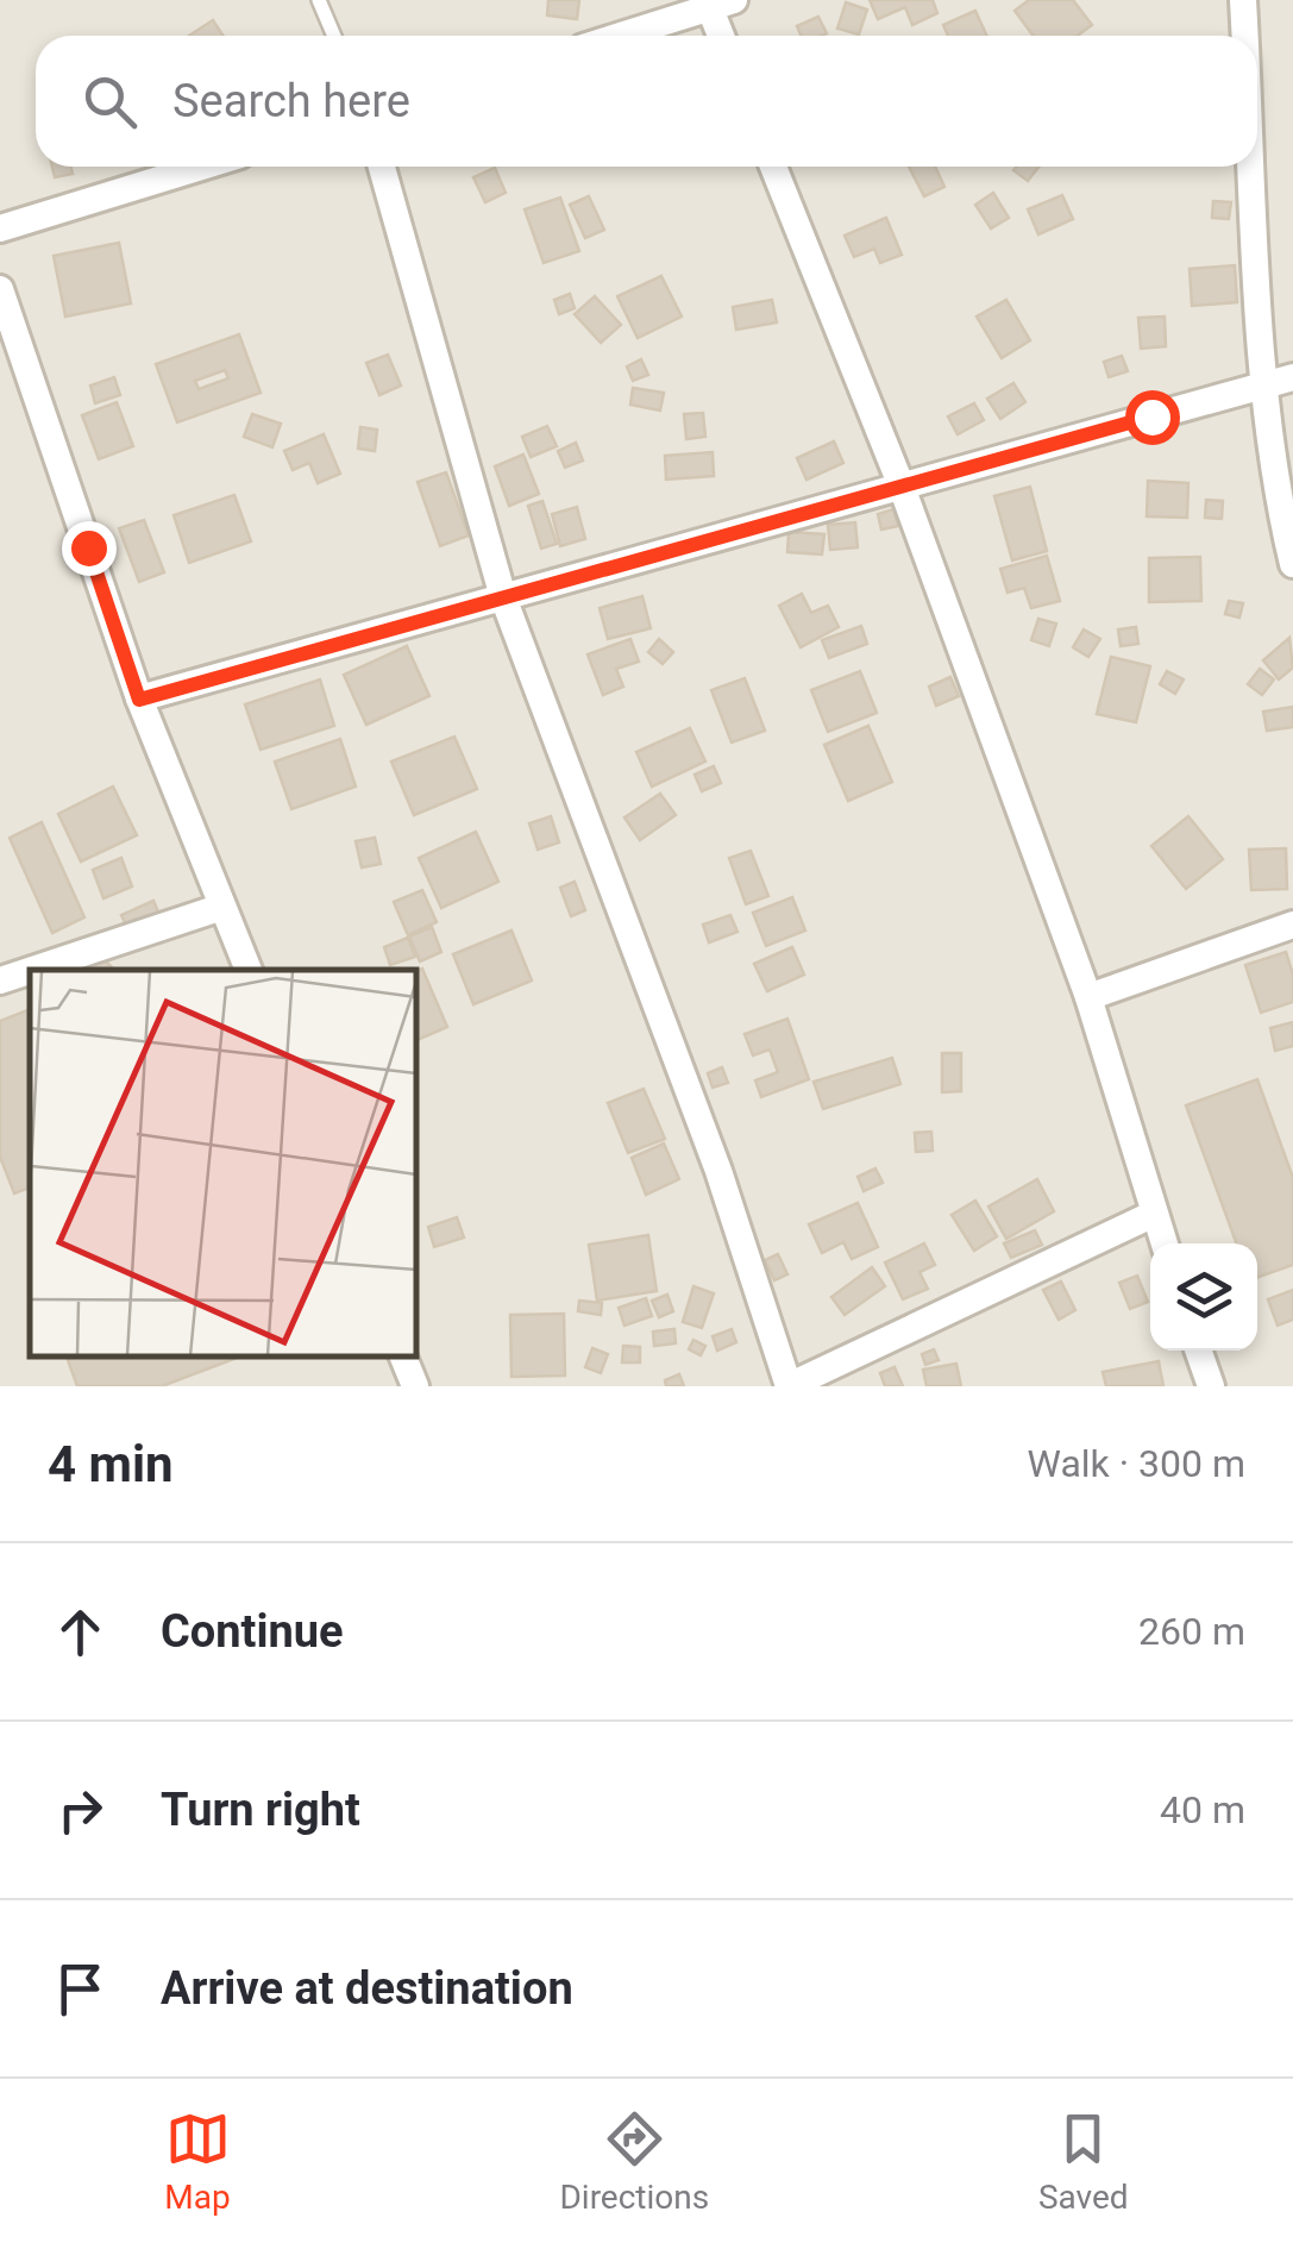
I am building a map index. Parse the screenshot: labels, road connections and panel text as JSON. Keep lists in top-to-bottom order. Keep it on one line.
{"page":{"search":"Search here","heading":["4 min","Walk · 300 m"],"list":[["Continue","260 m"],["Turn right","40 m"],"Arrive at destination"],"nav":["Map","Directions","Saved"]}}
